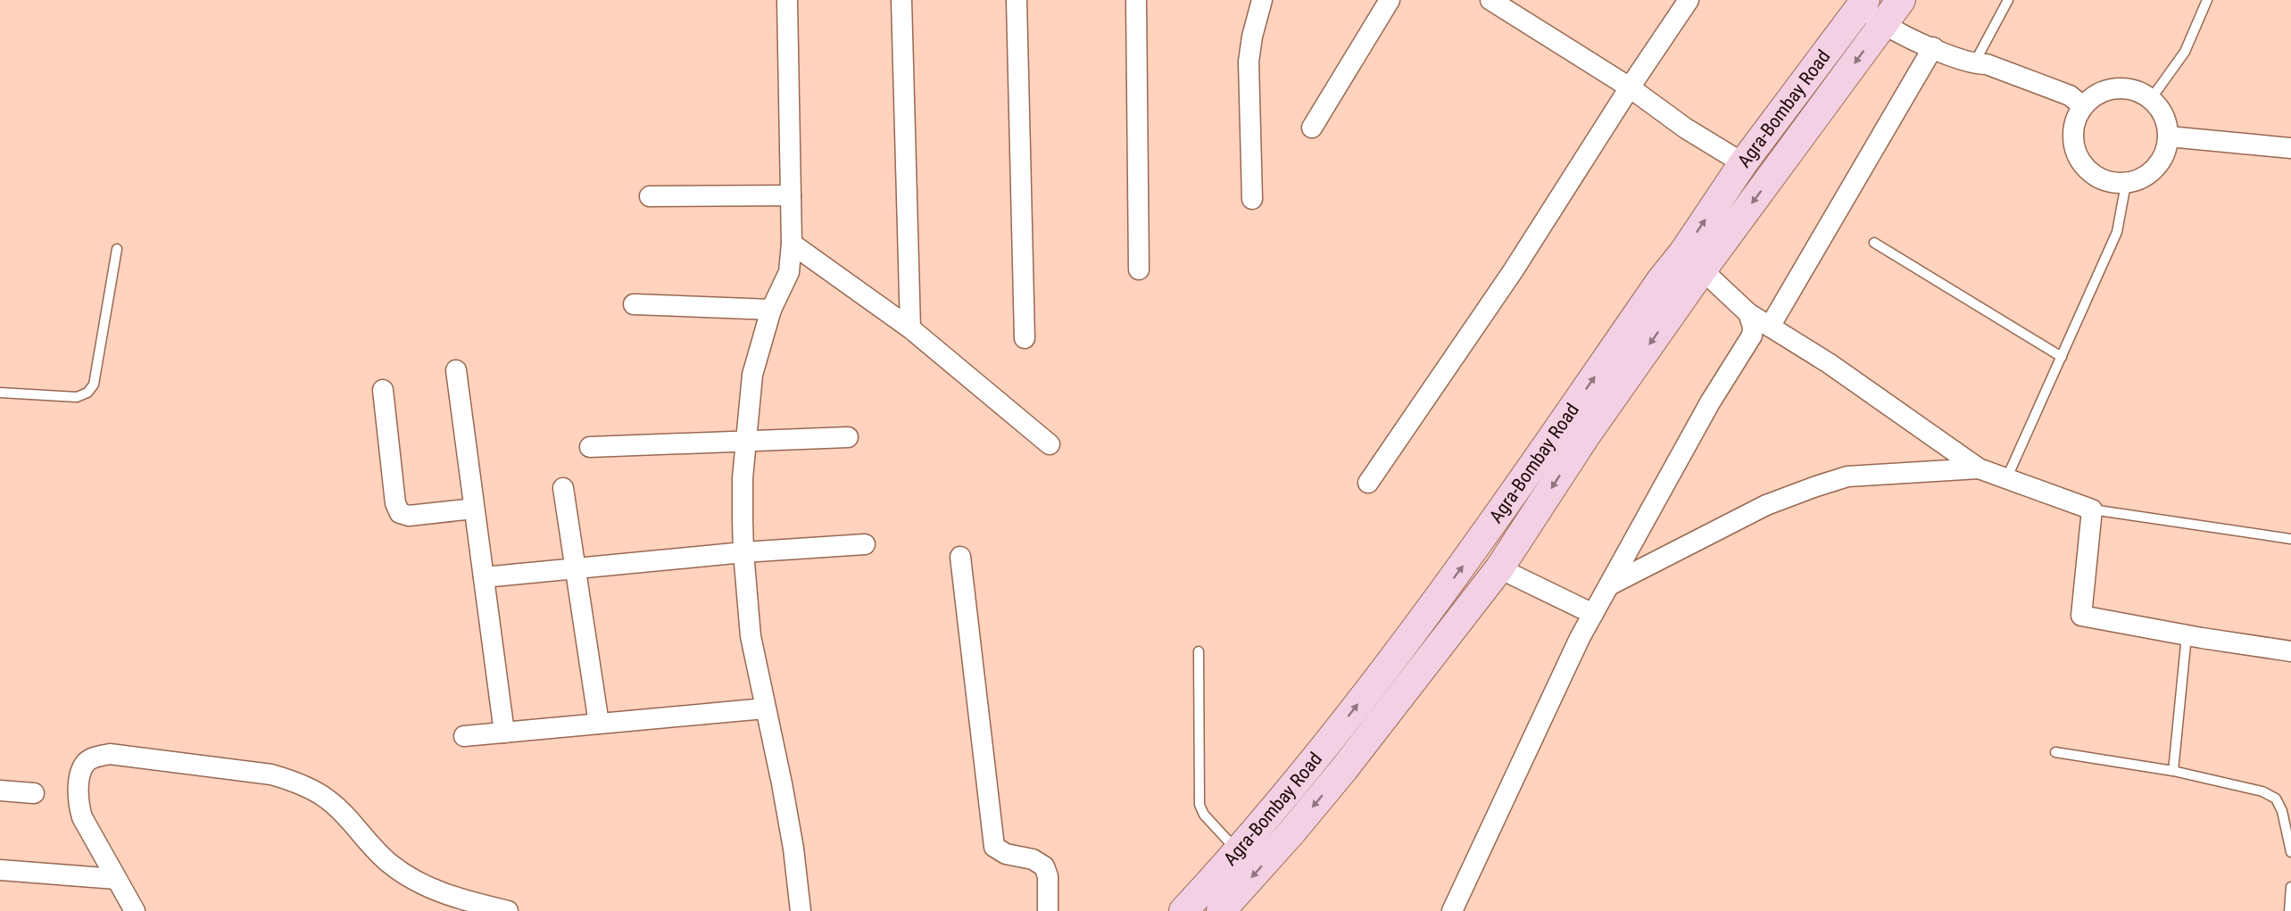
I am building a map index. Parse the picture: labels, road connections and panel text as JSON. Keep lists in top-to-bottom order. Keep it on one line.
{"streets":{"main road":["Agra-Bombay Road"]}}
